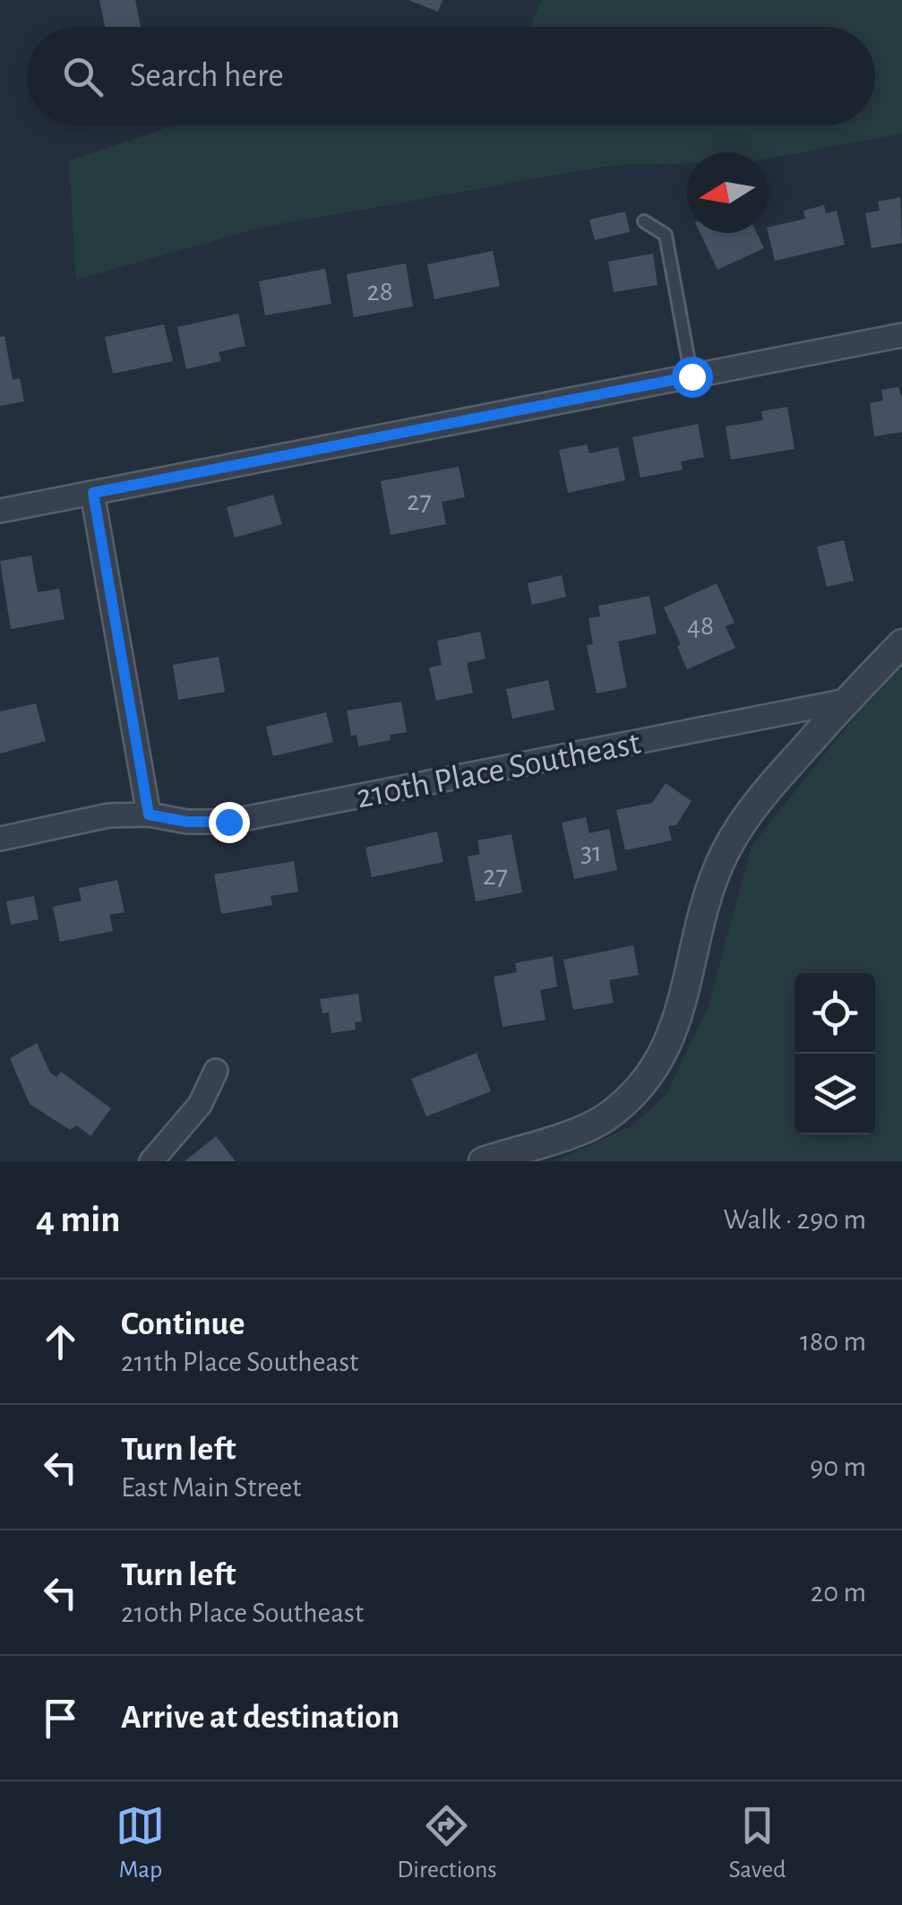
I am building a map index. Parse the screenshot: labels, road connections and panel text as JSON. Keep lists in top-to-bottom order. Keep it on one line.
{"streets":{"street":["210th Place Southeast"]},"house_numbers":["28","27","48","31","27"],"north":"left","page":{"search":"Search here","heading":["4 min","Walk · 290 m"],"list":[["Continue","211th Place Southeast","180 m"],["Turn left","East Main Street","90 m"],["Turn left","210th Place Southeast","20 m"],"Arrive at destination"],"nav":["Map","Directions","Saved"]}}
